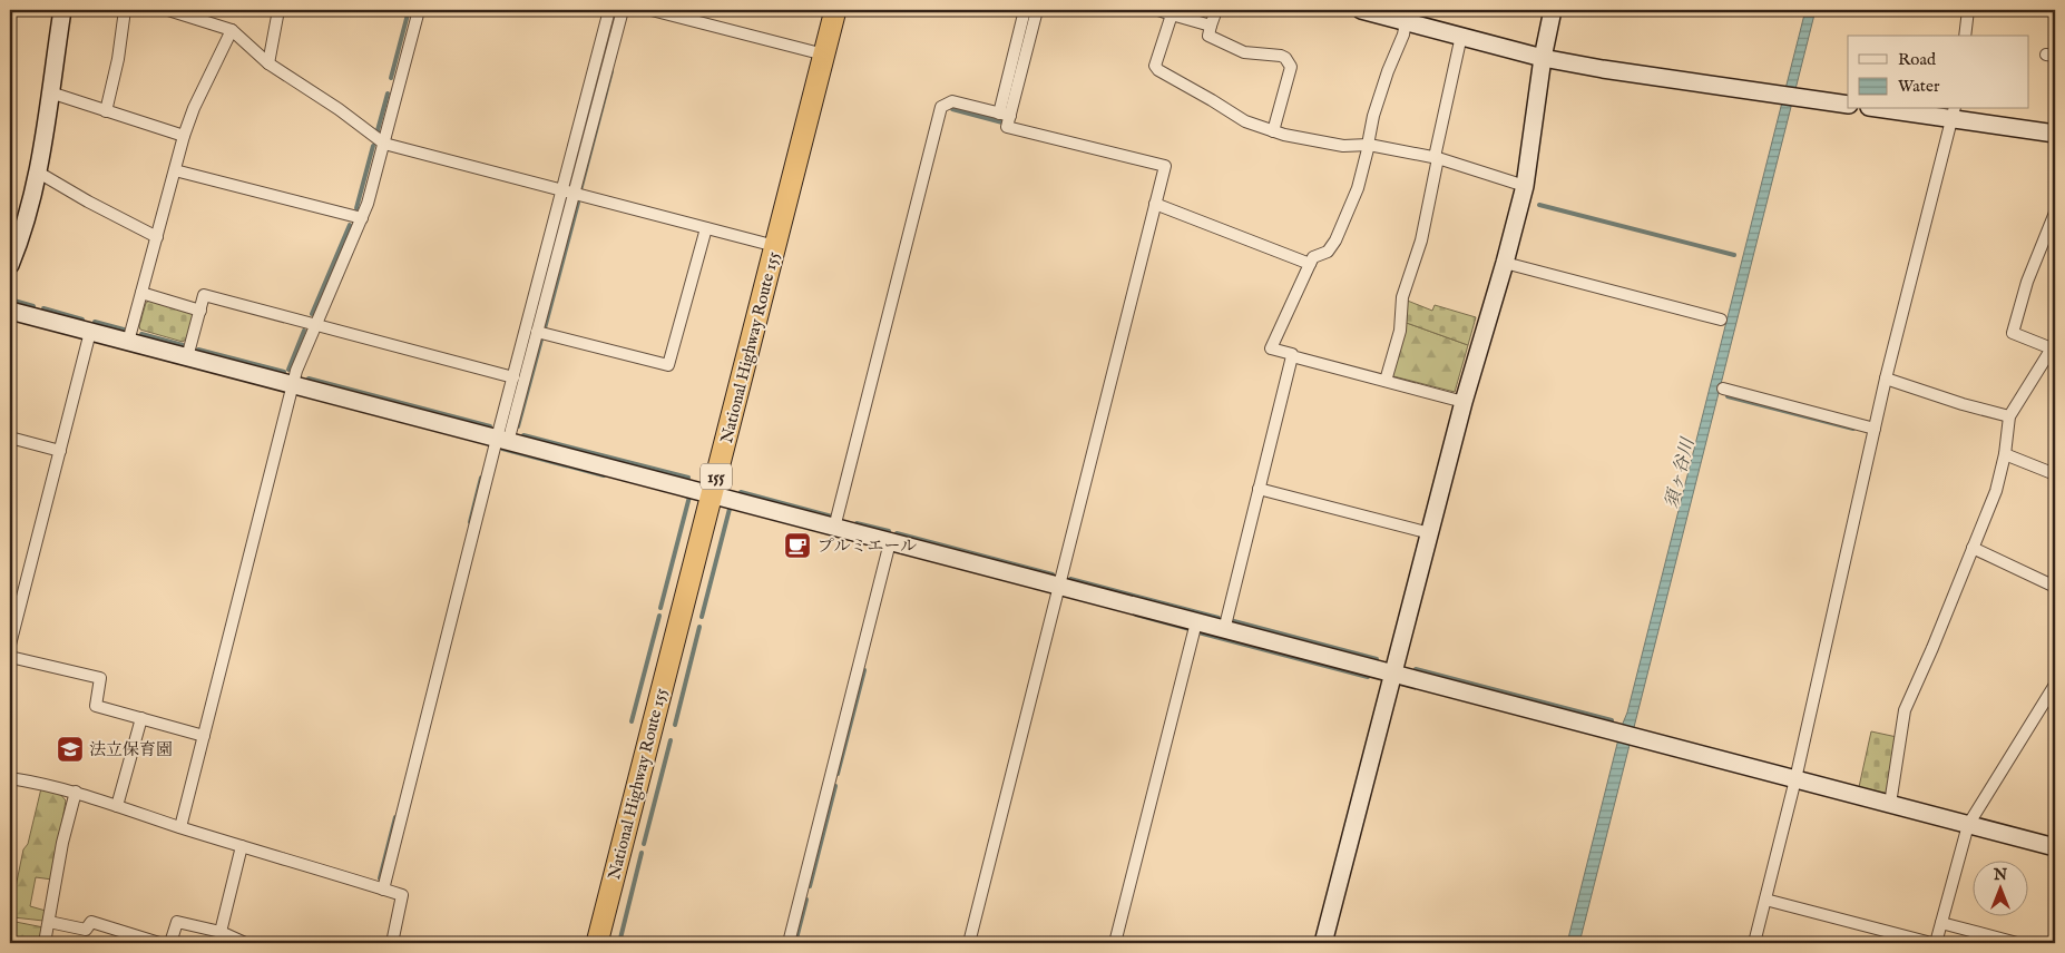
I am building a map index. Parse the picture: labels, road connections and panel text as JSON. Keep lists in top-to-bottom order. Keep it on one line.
{"streets":{"highway":["National Highway Route 155","155"]},"water":["須ヶ谷川"],"places":{"cafe":["プルミエール"],"school or university":["法立保育園"]},"legend":["Road","Water"],"north":"top"}
